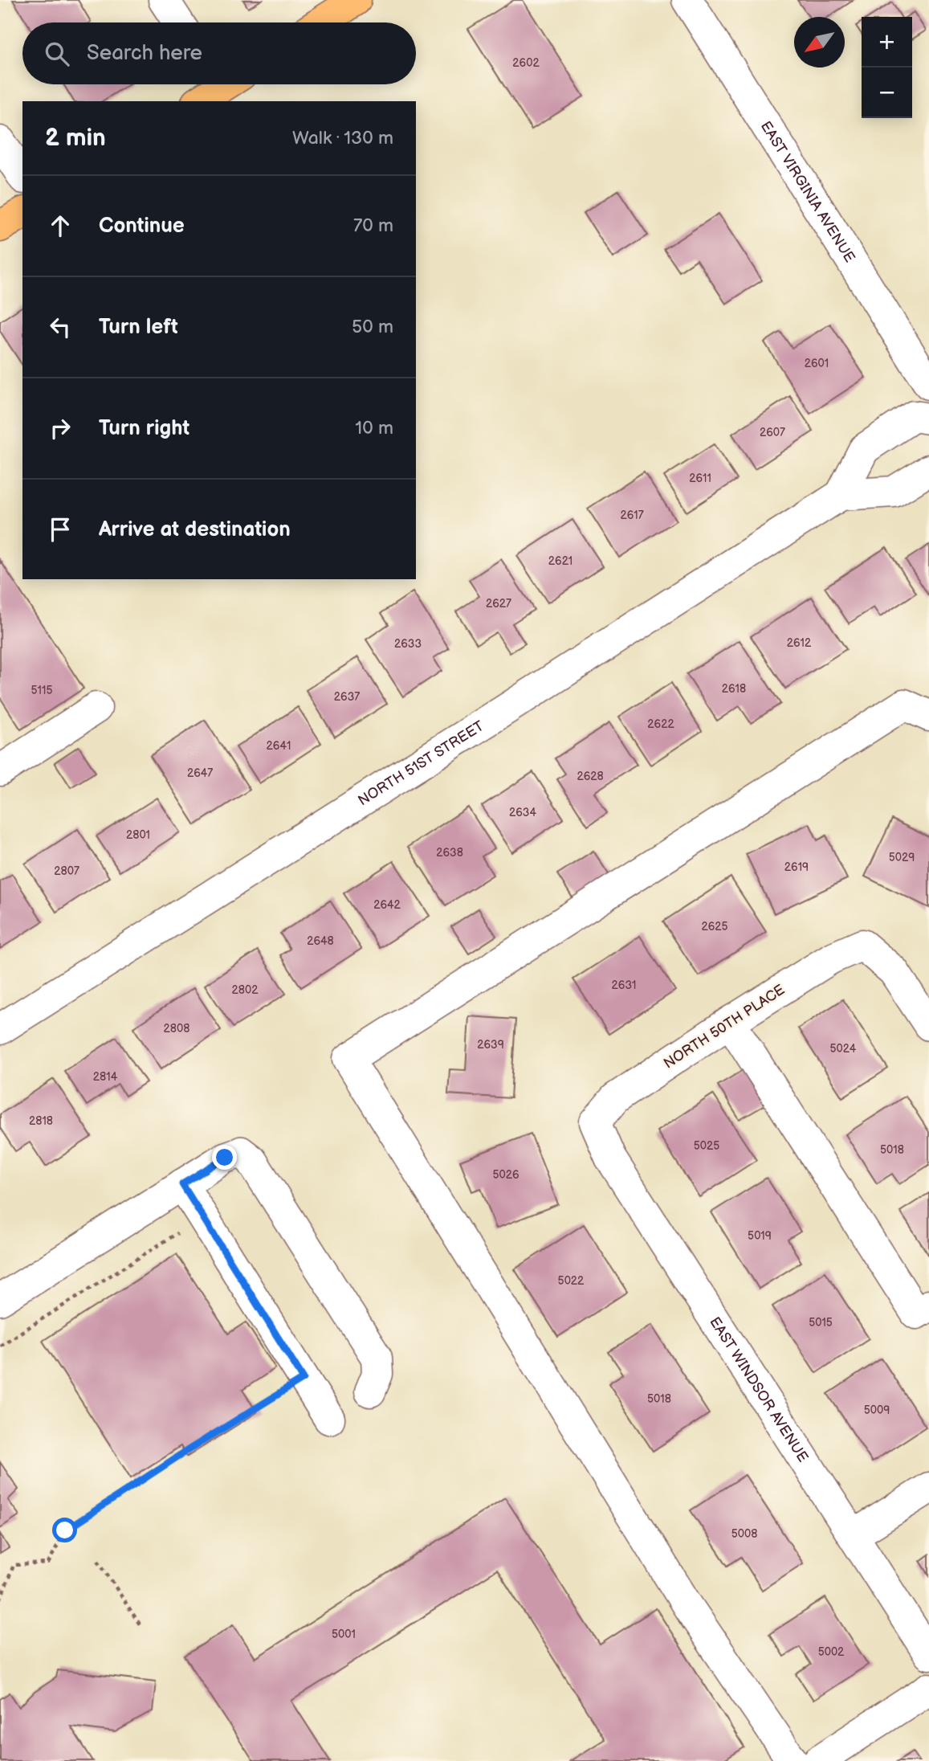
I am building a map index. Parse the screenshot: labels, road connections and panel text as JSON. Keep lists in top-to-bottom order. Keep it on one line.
{"streets":{"street":["EAST VIRGINIA AVENUE","NORTH 51ST STREET","NORTH 50TH PLACE","EAST WINDSOR AVENUE"]},"crossings":[["NORTH 50TH PLACE","EAST WINDSOR AVENUE"]],"house_numbers":["2602","2601","2607","2611","2617","2621","2627","2612","2633","2618","5115","2637","2622","2641","2647","2628","2634","2801","2638","5029","2619","2807","2642","2625","2648","2631","2802","2808","2639","5024","2814","2818","5025","5018","5026","5019","5022","5015","5018","5009","5008","5001","5002"],"north":"bottom left","page":{"map_buttons":["+","−"],"search":"Search here","heading":["2 min","Walk · 130 m"],"list":[["Continue","70 m"],["Turn left","50 m"],["Turn right","10 m"],"Arrive at destination"]}}
